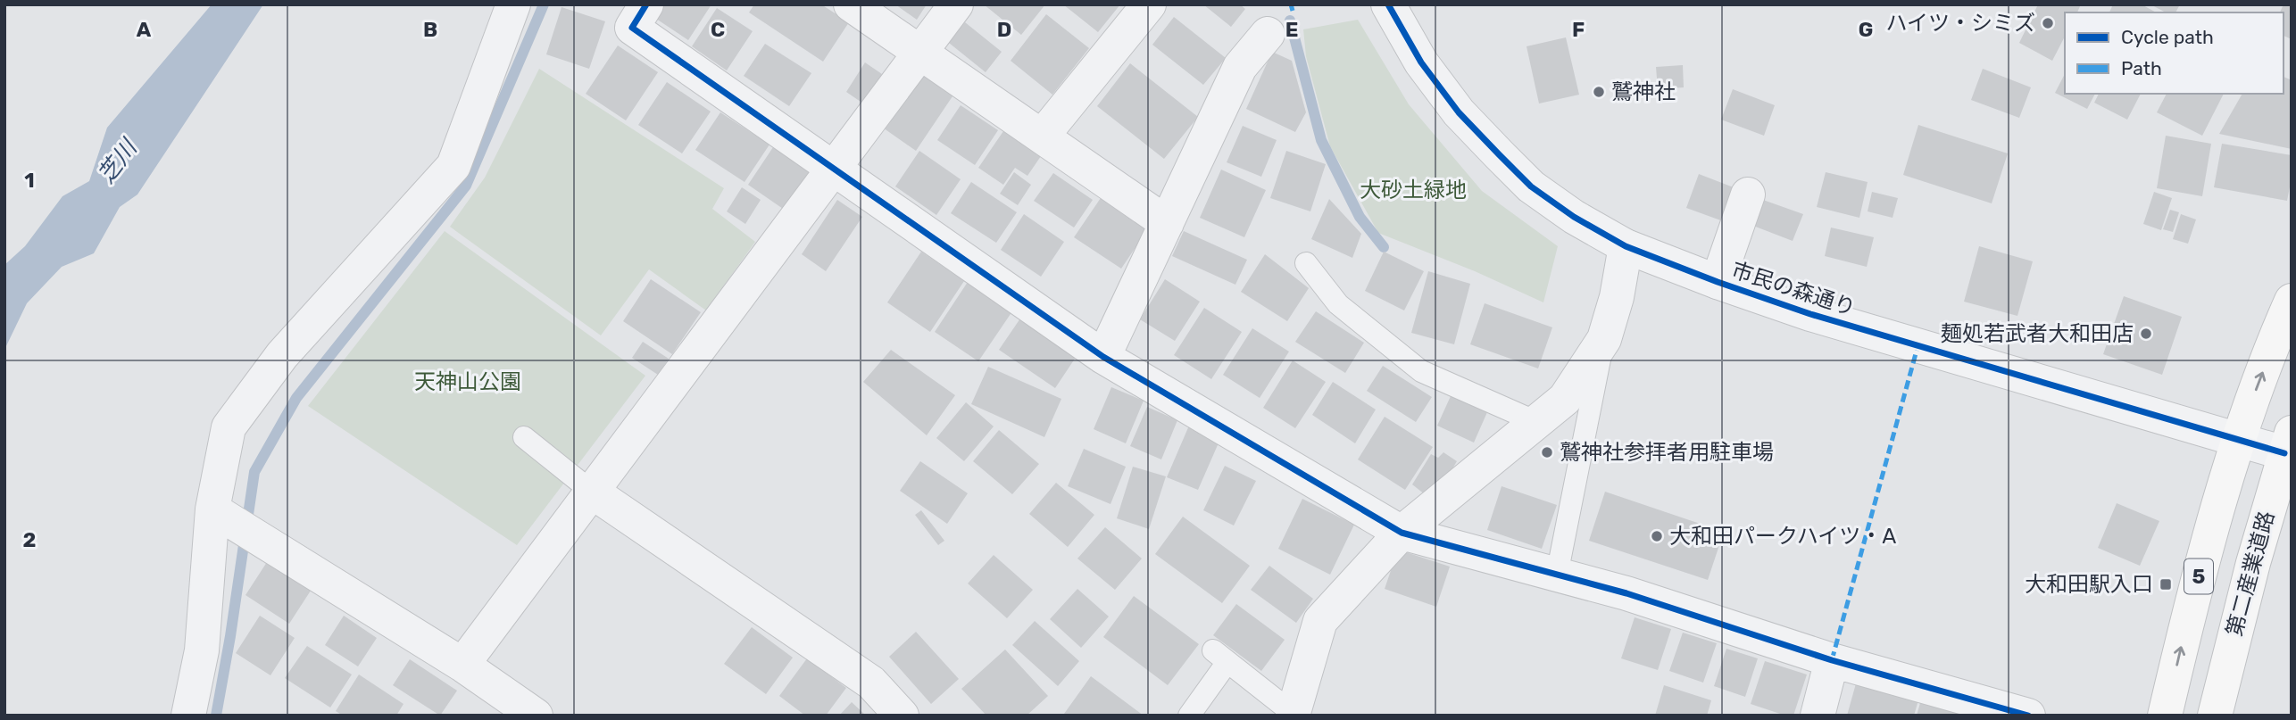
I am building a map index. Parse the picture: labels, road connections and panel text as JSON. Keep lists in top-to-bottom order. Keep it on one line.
{"streets":{"main road":["第二産業道路","5"],"street":["市民の森通り"]},"crossings":[["市民の森通り","第二産業道路"],["市民の森通り","5"]],"water":["芝川"],"parks":["大砂土緑地","天神山公園"],"places":{"other":["ハイツ・シミズ","鷲神社","麺処若武者大和田店","鷲神社参拝者用駐車場","大和田パークハイツ・A"],"transit":["大和田駅入口"]},"legend":["Cycle path","Path"],"grid":{"columns":["A","B","C","D","E","F","G"],"rows":["1","2"]}}
